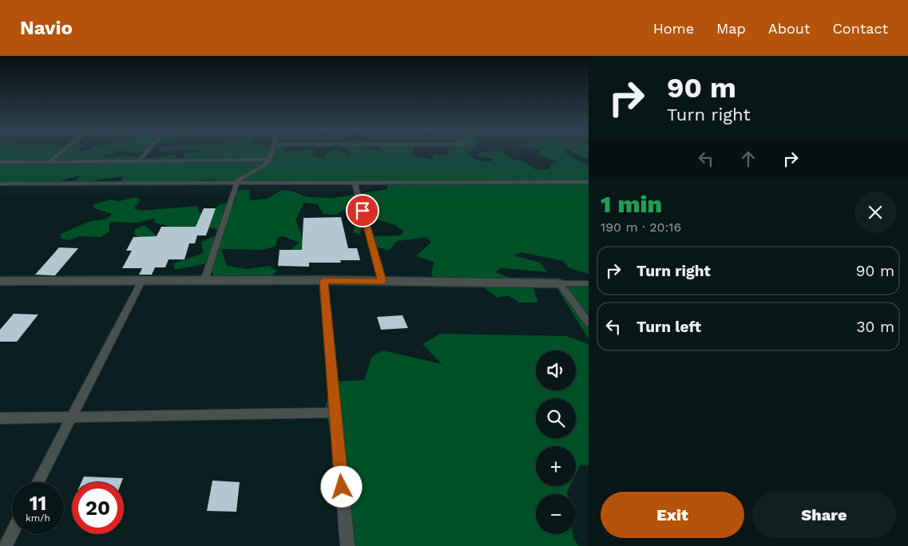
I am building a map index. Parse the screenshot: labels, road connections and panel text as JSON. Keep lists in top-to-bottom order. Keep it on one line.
{"page":{"header":"Navio","nav":["Home","Map","About","Contact"],"turn":["90 m","Turn right"],"heading":["1 min","190 m · 20:16"],"list":[{"name":"Turn right","value":"90 m"},{"name":"Turn left","value":"30 m"}],"map_buttons":["+","−"],"speed":"11 km/h","limit":"20","buttons":["Exit","Share"]}}
